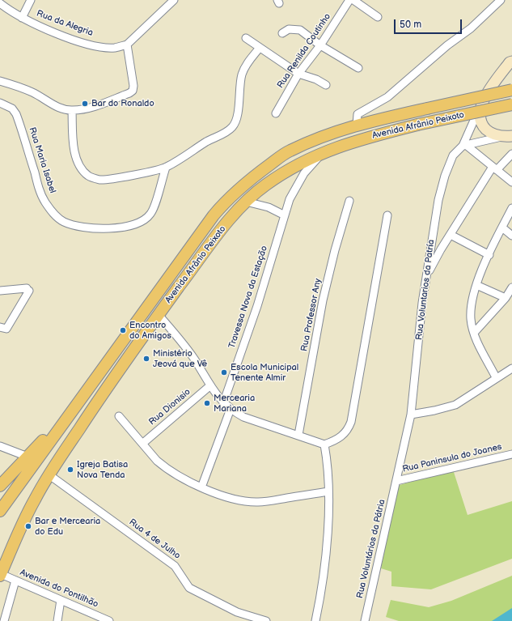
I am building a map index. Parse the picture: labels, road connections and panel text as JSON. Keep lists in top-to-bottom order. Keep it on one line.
{"streets":{"main road":["Avenida Afrânio Peixoto"],"street":["Rua da Alegria","Rua Renilda Coutinho","Rua Maria Isabel","Rua Voluntarios da Patría","Travessa Nova da Estação","Rua Professor Any","Rua Dionisio","Rua Paninsula do Joanes","Rua 4 de Julho","Rua Voluntários da Pátria","Avenida do Pontilhão"]},"crossings":[["Avenida Afrânio Peixoto","Travessa Nova da Estação"],["Avenida Afrânio Peixoto","Rua 4 de Julho"],["Avenida Afrânio Peixoto","Avenida do Pontilhão"],["Rua Voluntarios da Patría","Rua Paninsula do Joanes"],["Rua Voluntarios da Patría","Rua Voluntários da Pátria"],["Rua Paninsula do Joanes","Rua Voluntários da Pátria"]],"places":["Bar do Ronaldo","Encontro do Amigos","Ministério Jeová que Vê","Escola Municipal Tenente Almir","Mercearia Mariana","Igreja Batisa Nova Tenda","Bar e Mercearia do Edu"],"scale_bar":"50 m"}
